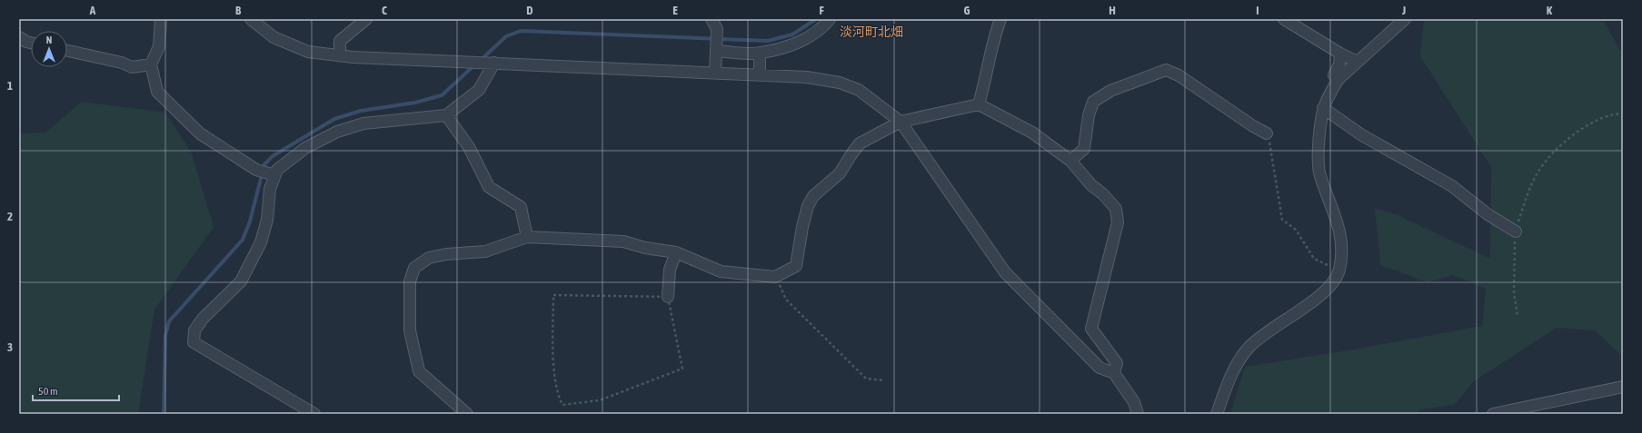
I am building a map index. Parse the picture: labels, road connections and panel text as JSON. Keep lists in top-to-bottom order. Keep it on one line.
{"districts":["淡河町北畑"],"scale_bar":"50 m","north":"top","grid":{"columns":["A","B","C","D","E","F","G","H","I","J","K"],"rows":["1","2","3"]}}
